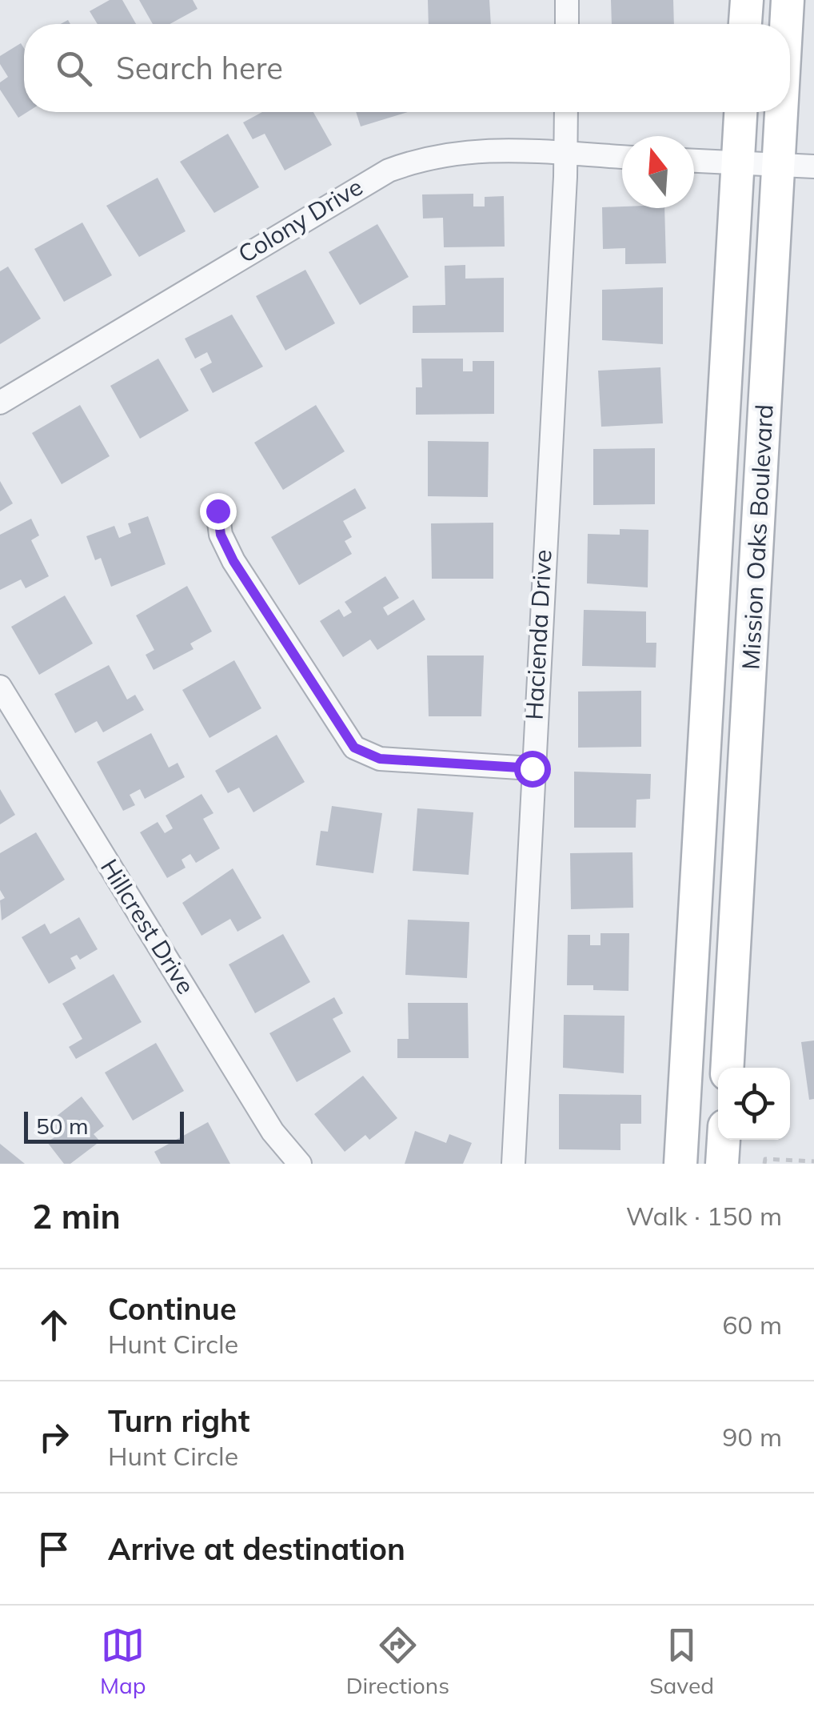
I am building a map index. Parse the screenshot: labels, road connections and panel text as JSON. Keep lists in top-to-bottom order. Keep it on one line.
{"streets":{"main road":["Mission Oaks Boulevard"],"street":["Colony Drive","Hacienda Drive","Hillcrest Drive"]},"crossings":[["Colony Drive","Hacienda Drive"]],"scale_bar":"50 m","north":"top","page":{"search":"Search here","scale":"50 m","heading":["2 min","Walk · 150 m"],"list":[["Continue","Hunt Circle","60 m"],["Turn right","Hunt Circle","90 m"],"Arrive at destination"],"nav":["Map","Directions","Saved"]}}
